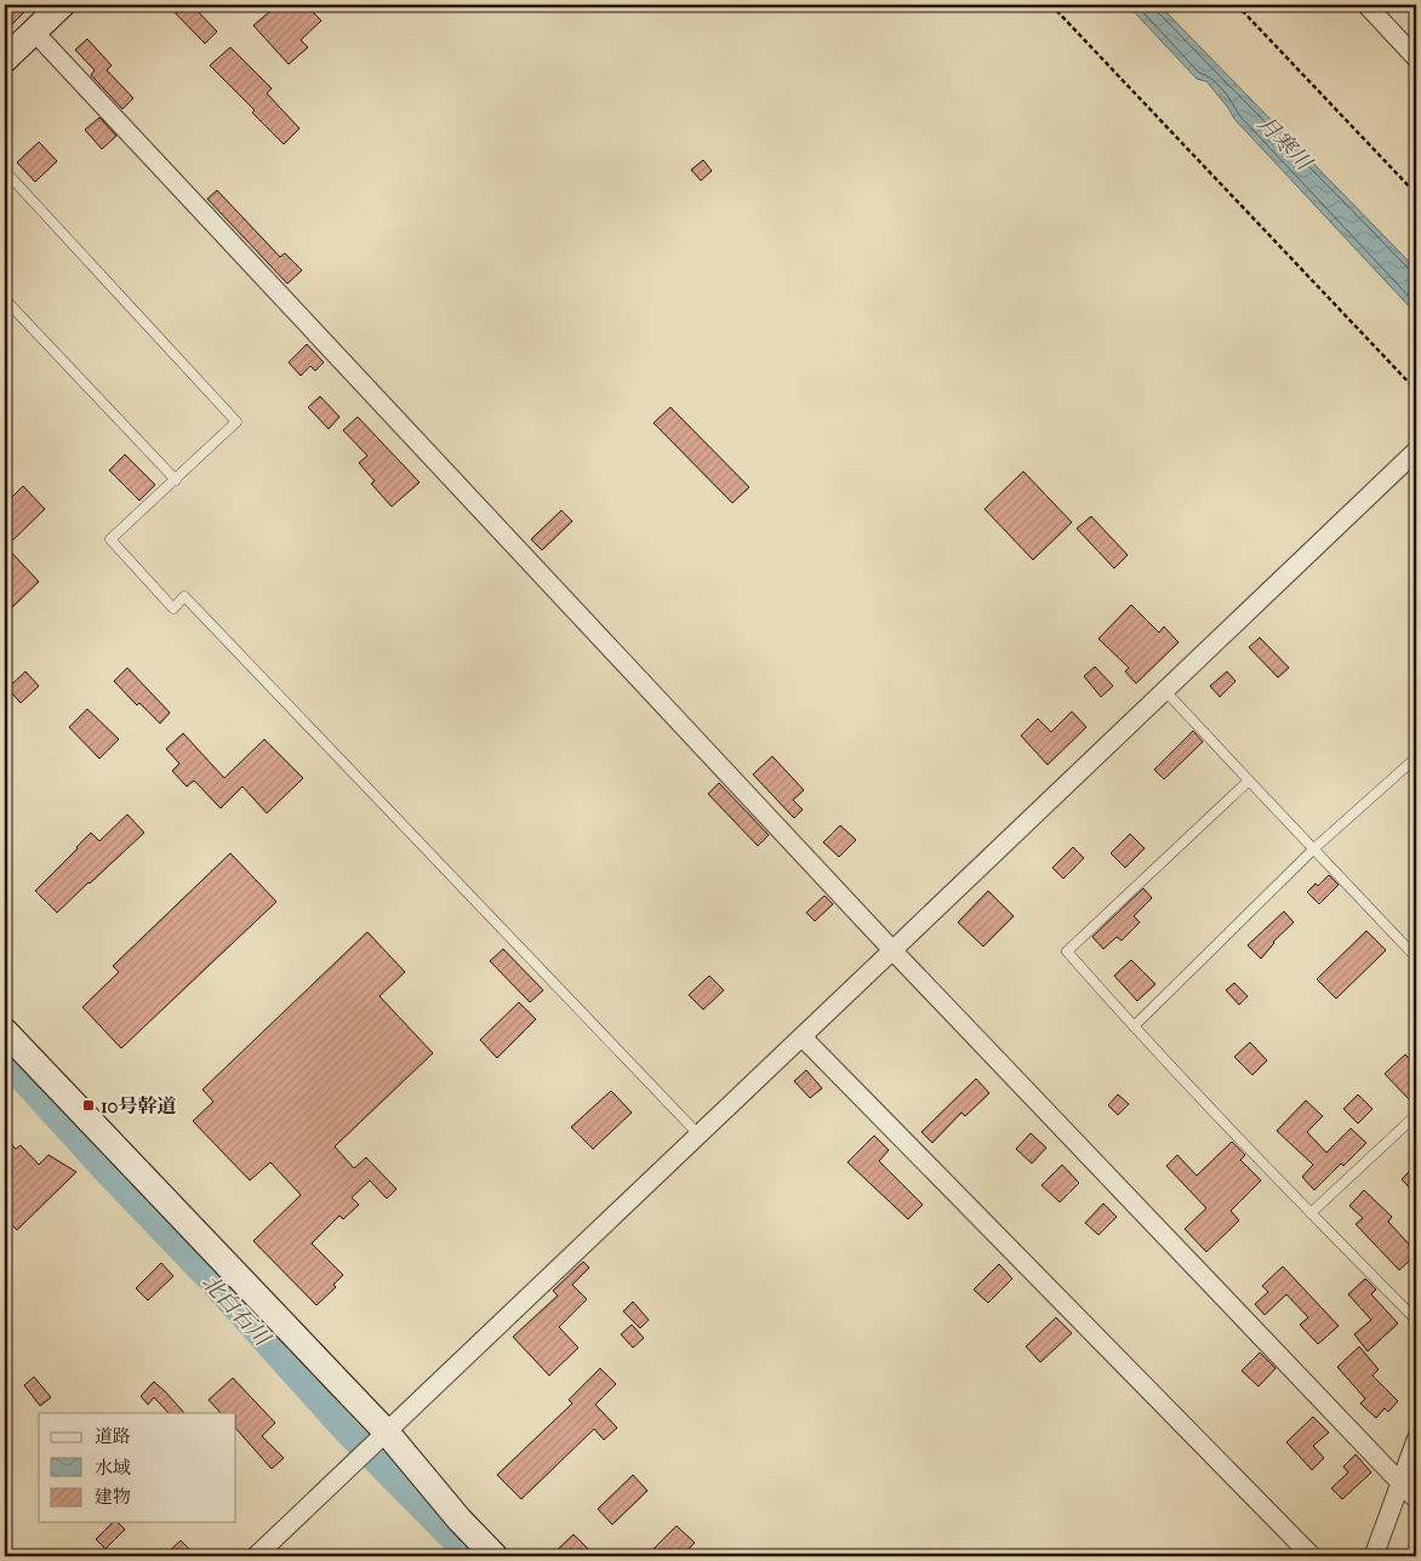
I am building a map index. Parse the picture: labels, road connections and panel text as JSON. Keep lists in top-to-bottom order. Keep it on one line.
{"water":["月寒川","北白石川"],"places":{"transit":["10号幹道"]},"legend":["道路","水域","建物"]}
